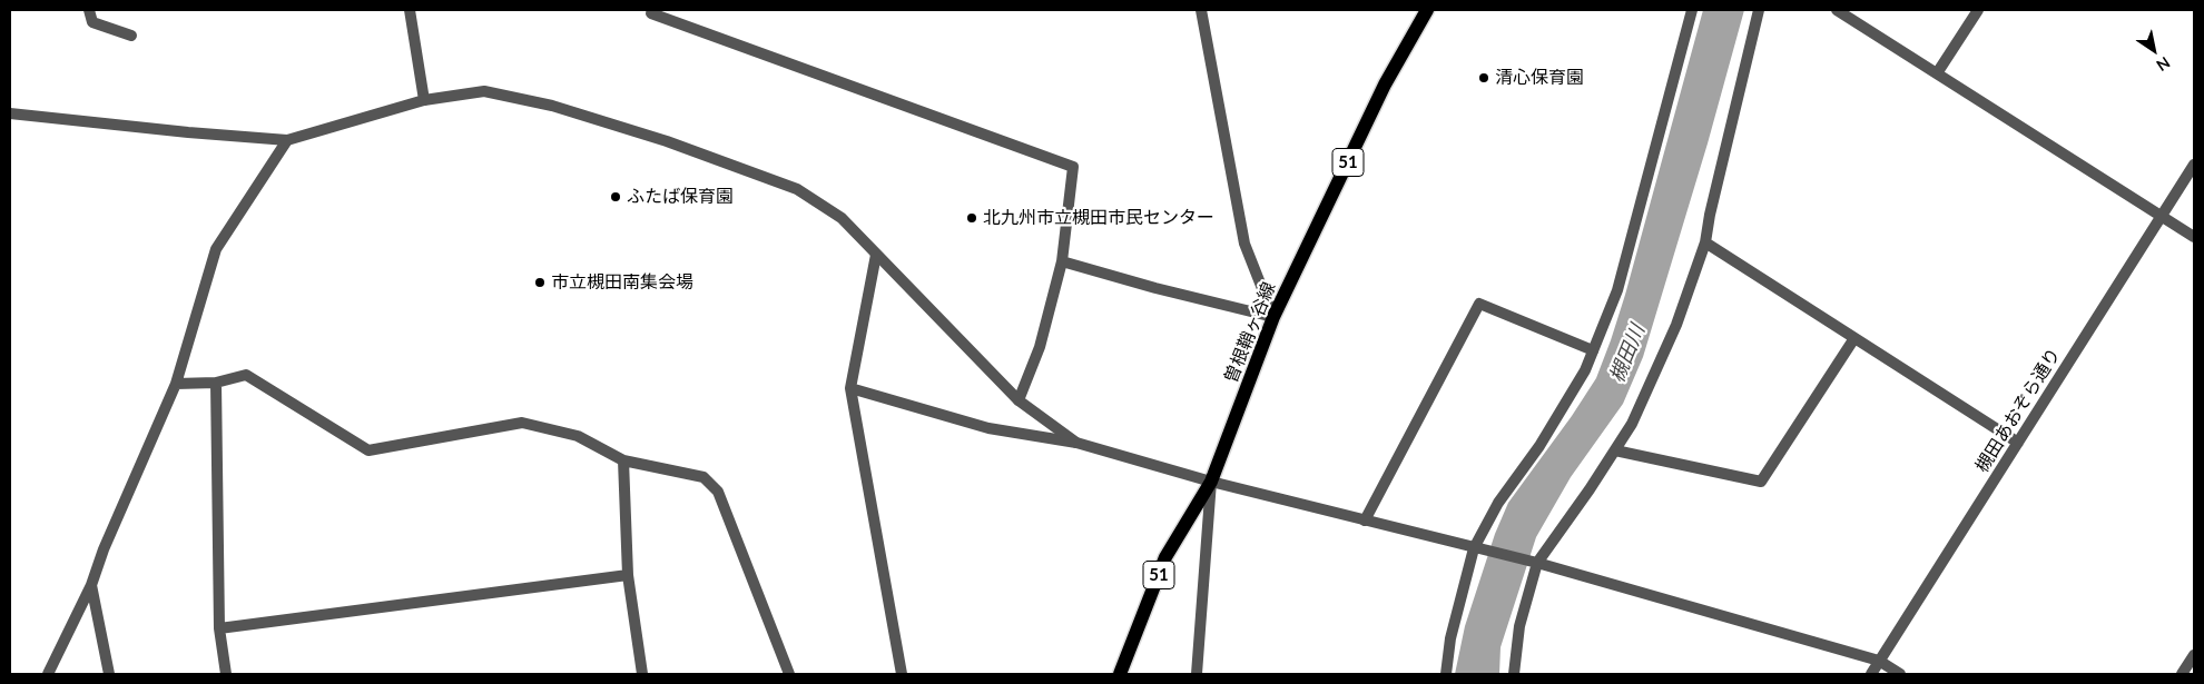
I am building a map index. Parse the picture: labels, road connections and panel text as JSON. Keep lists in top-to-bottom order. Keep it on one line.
{"streets":{"main road":["51","曽根鞘ヶ谷線"],"street":["槻田あおぞら通り"]},"water":["槻田川"],"places":["清心保育園","ふたば保育園","北九州市立槻田市民センター","市立槻田南集会場"],"north":"bottom right"}
